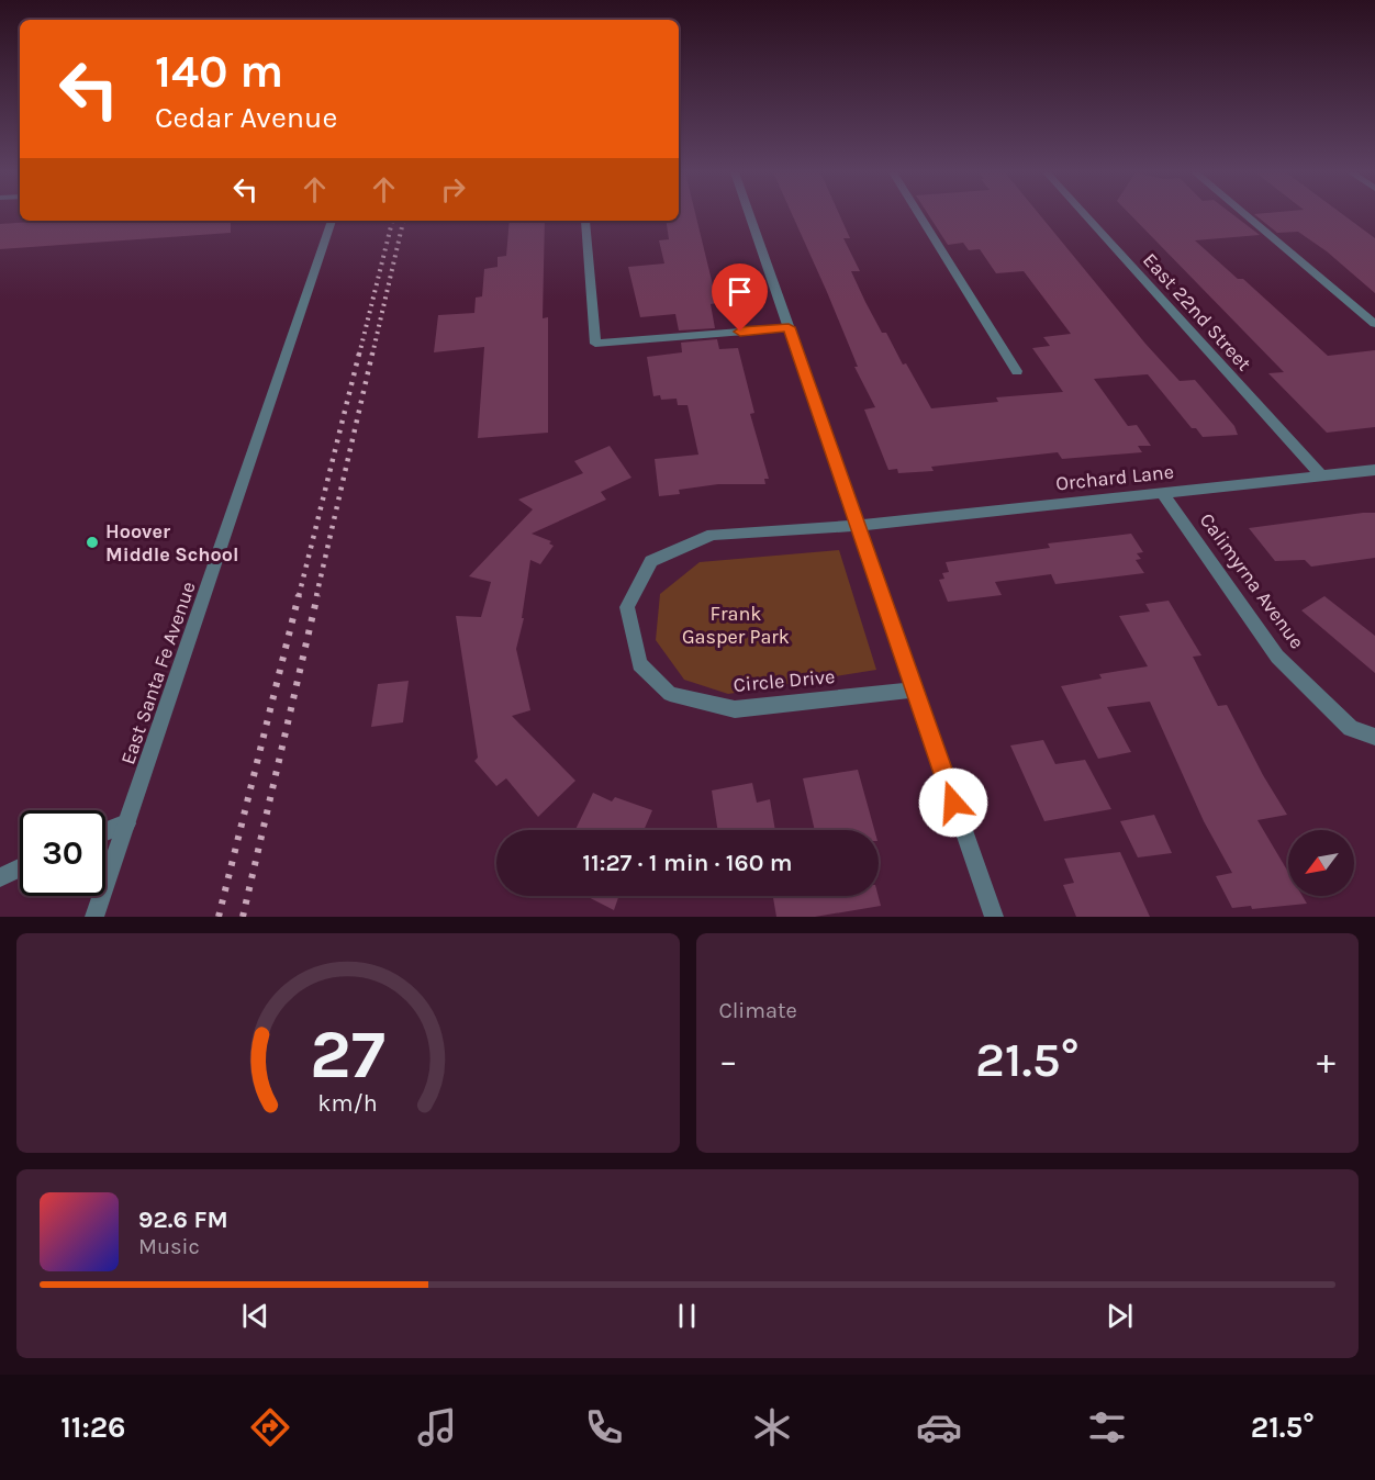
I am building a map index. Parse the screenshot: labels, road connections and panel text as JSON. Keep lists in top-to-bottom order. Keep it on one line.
{"streets":{"street":["East 22nd Street","Orchard Lane","Calimyrna Avenue","East Santa Fe Avenue","Circle Drive"]},"crossings":[["East 22nd Street","Orchard Lane"],["Orchard Lane","Calimyrna Avenue"],["Orchard Lane","Circle Drive"]],"parks":["Frank Gasper Park"],"places":["Hoover Middle School"],"north":"bottom left","page":{"turn":["140 m","Cedar Avenue"],"limit":"30","trip":"11:27 · 1 min · 160 m","tile":"Climate","heat":["−","21.5°","+"],"song":["92.6 FM","Music"],"tabs":["11:26","21.5°"],"gauge":["27","km/h"]}}
